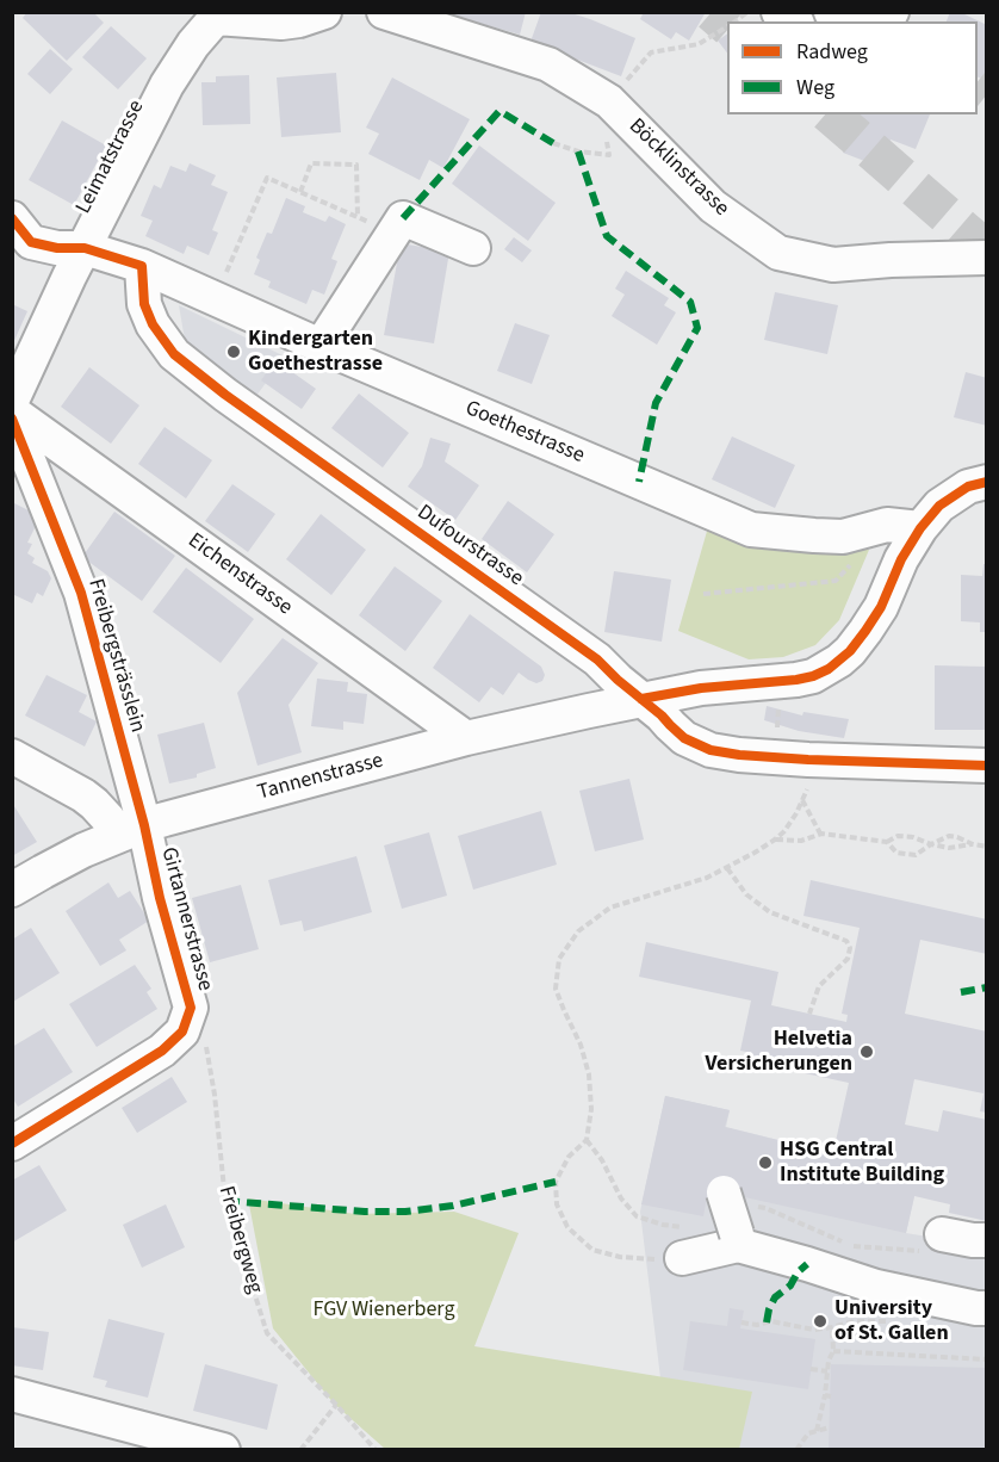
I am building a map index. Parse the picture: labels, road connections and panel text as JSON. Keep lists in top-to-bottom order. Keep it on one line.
{"streets":{"street":["Leimatstrasse","Böcklinstrasse","Goethestrasse","Dufourstrasse","Eichenstrasse","Freibergsträsslein","Tannenstrasse","Girtannerstrasse"],"path":["Freibergweg"]},"crossings":[["Goethestrasse","Dufourstrasse"],["Goethestrasse","Tannenstrasse"],["Dufourstrasse","Tannenstrasse"],["Eichenstrasse","Tannenstrasse"],["Freibergsträsslein","Tannenstrasse"],["Freibergsträsslein","Girtannerstrasse"],["Tannenstrasse","Girtannerstrasse"],["Girtannerstrasse","Freibergweg"]],"parks":["FGV Wienerberg"],"places":["Kindergarten Goethestrasse","Helvetia Versicherungen","HSG Central Institute Building","University of St. Gallen"],"legend":["Radweg","Weg"]}
